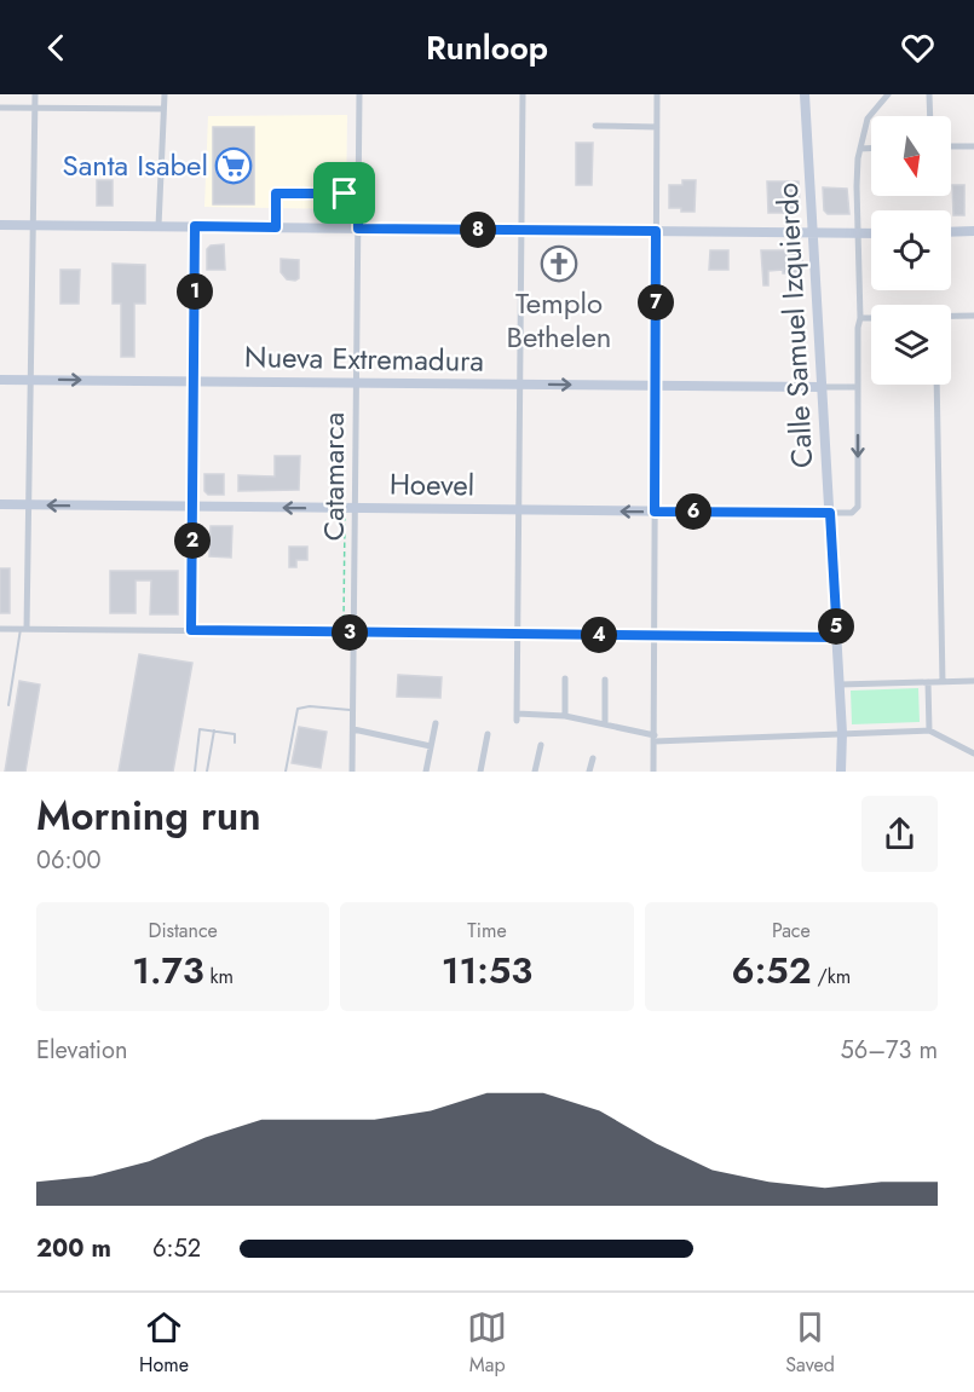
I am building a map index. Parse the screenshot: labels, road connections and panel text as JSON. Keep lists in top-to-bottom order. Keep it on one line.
{"streets":{"street":["Calle Samuel Izquierdo","Nueva Extremadura","Catamarca","Hoevel"]},"crossings":[["Calle Samuel Izquierdo","Nueva Extremadura"],["Calle Samuel Izquierdo","Hoevel"],["Nueva Extremadura","Catamarca"],["Nueva Extremadura","Hoevel"],["Catamarca","Hoevel"]],"one_way":["Hoevel"],"places":{"supermarket":["Santa Isabel"],"church":["Templo Bethelen"]},"north":"bottom","page":{"header":"Runloop","pins":["8","1","7","6","2","5","3","4"],"heading":["Morning run","06:00"],"stats":[["Distance","1.73 km"],["Time","11:53"],["Pace","6:52 /km"]],"chart":["Elevation","56–73 m"],"list":[{"name":"200 m","note":"6:52"}],"tabs":["Home","Map","Saved"]}}
